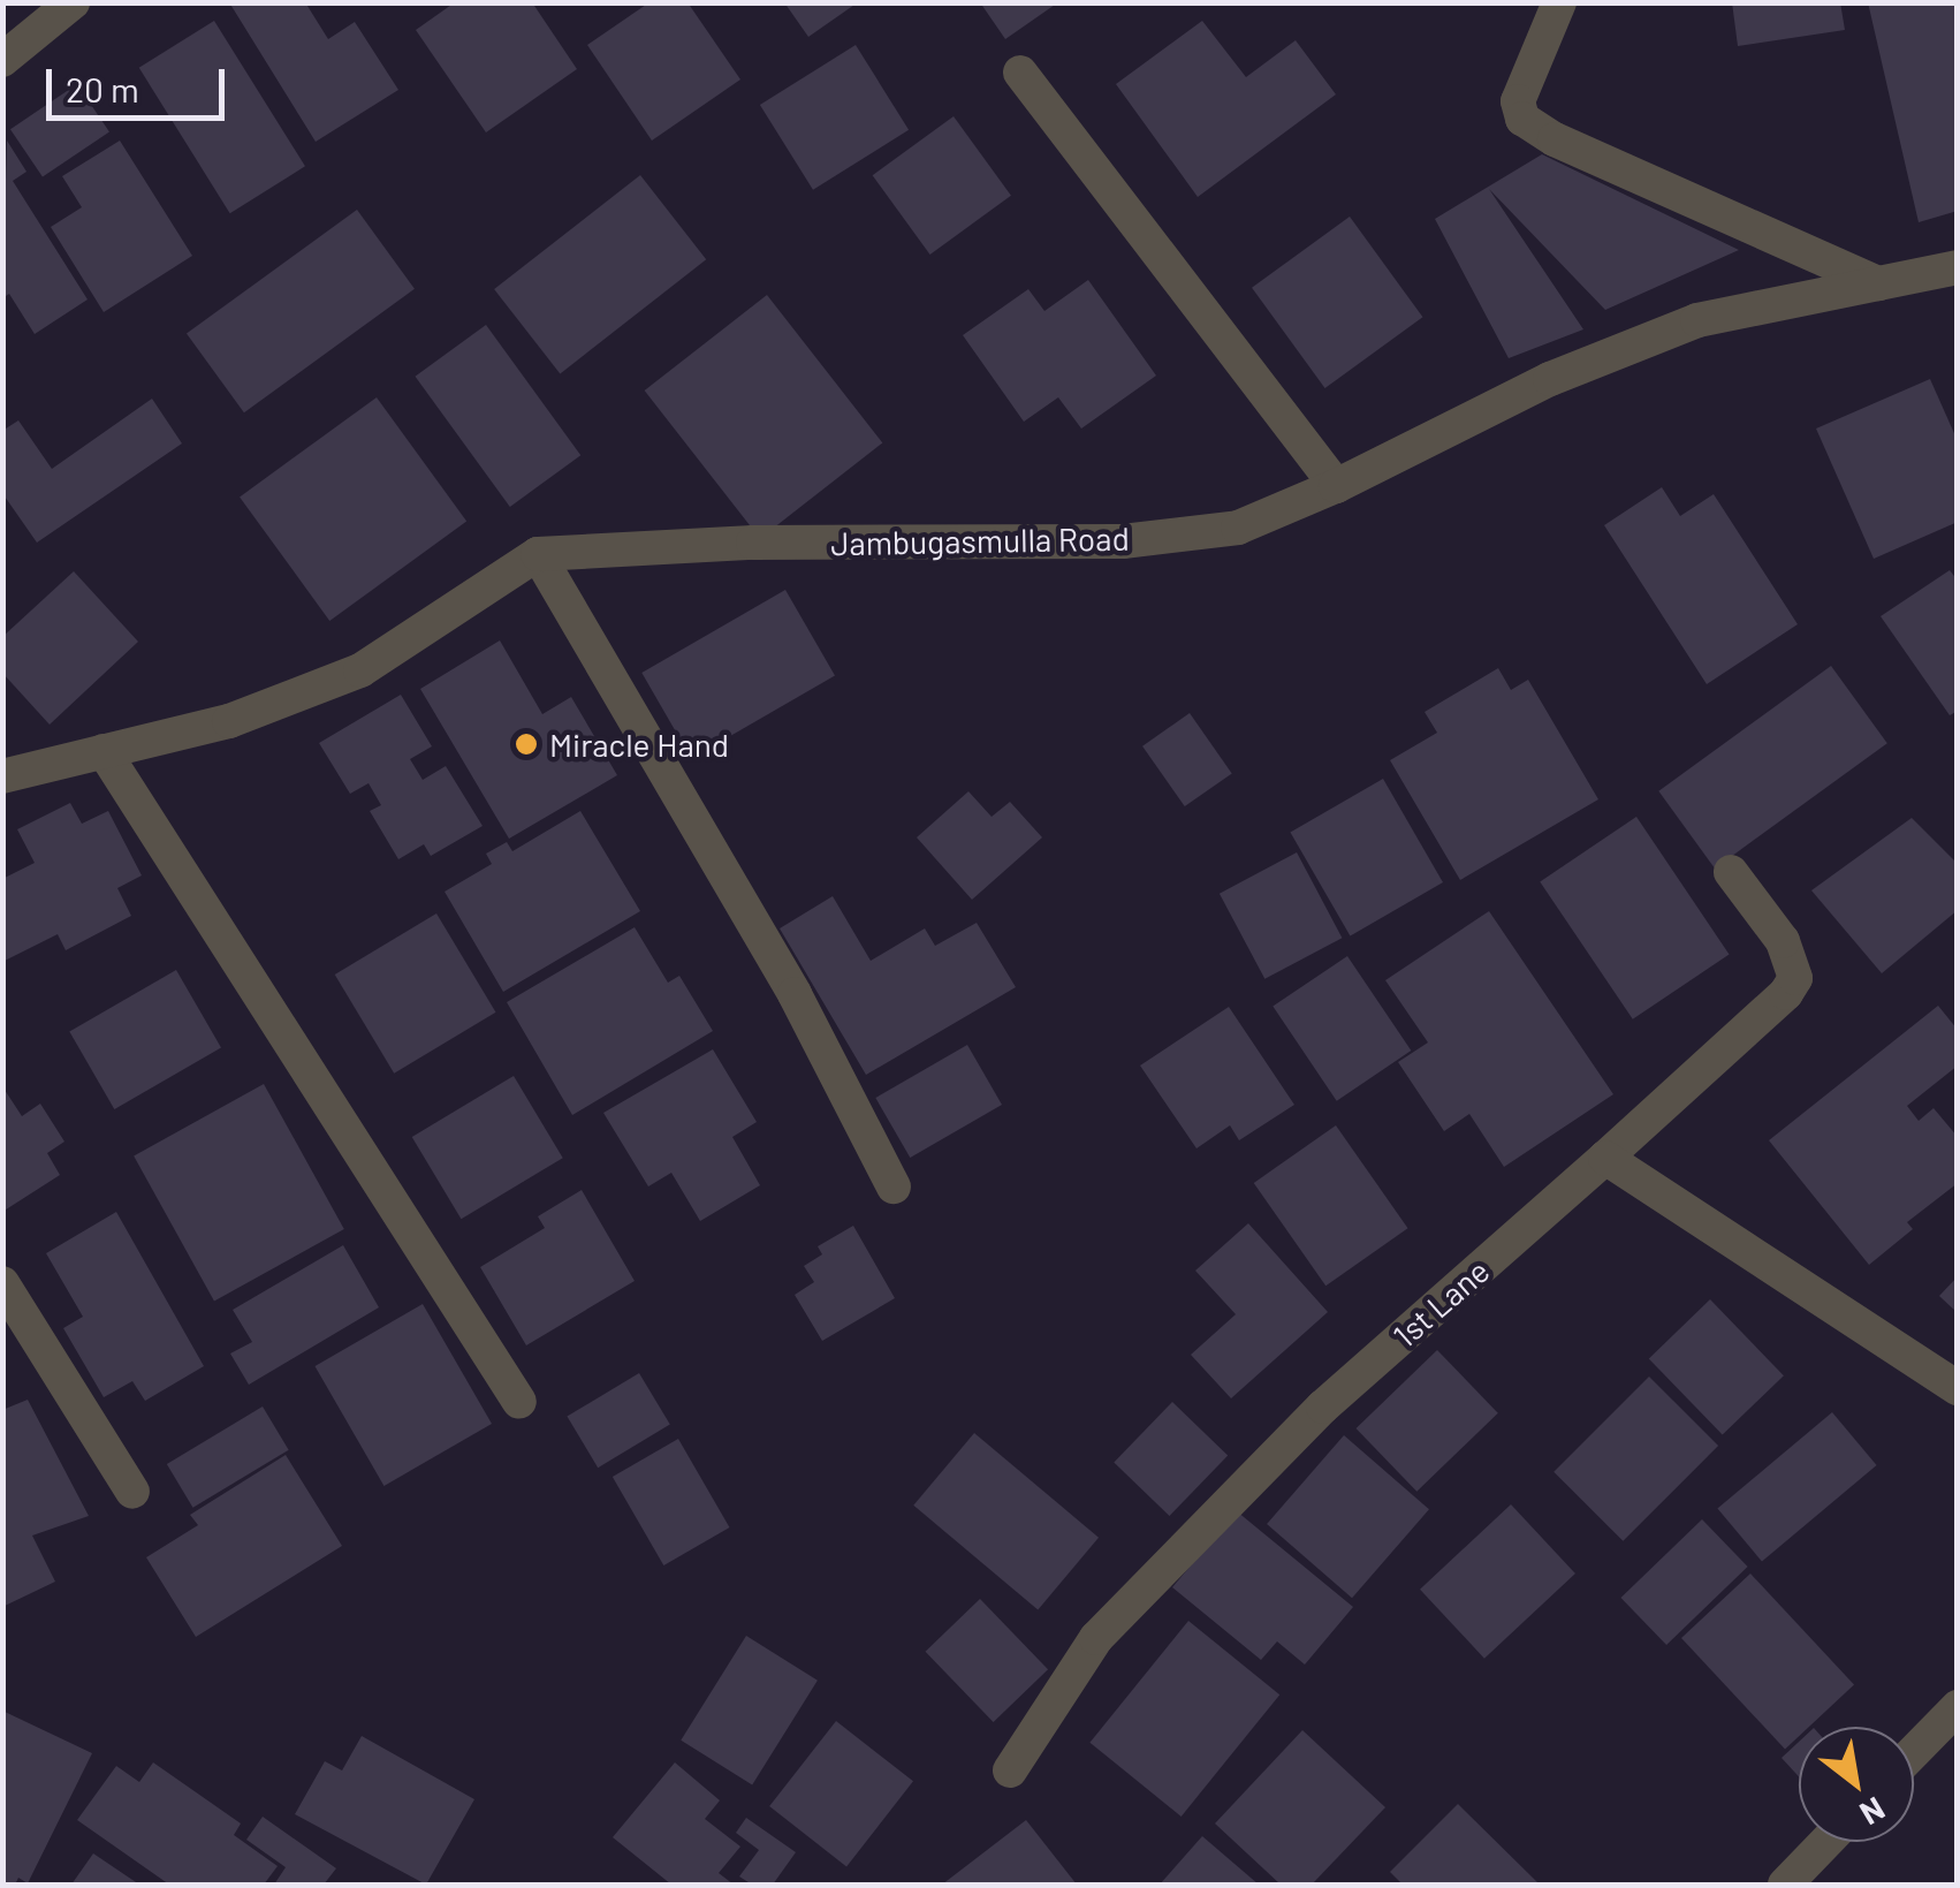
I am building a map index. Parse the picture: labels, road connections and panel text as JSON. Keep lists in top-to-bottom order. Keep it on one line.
{"streets":{"street":["Jambugasmulla Road","1st Lane"]},"places":["Miracle Hand"],"scale_bar":"20 m","north":"bottom right"}
